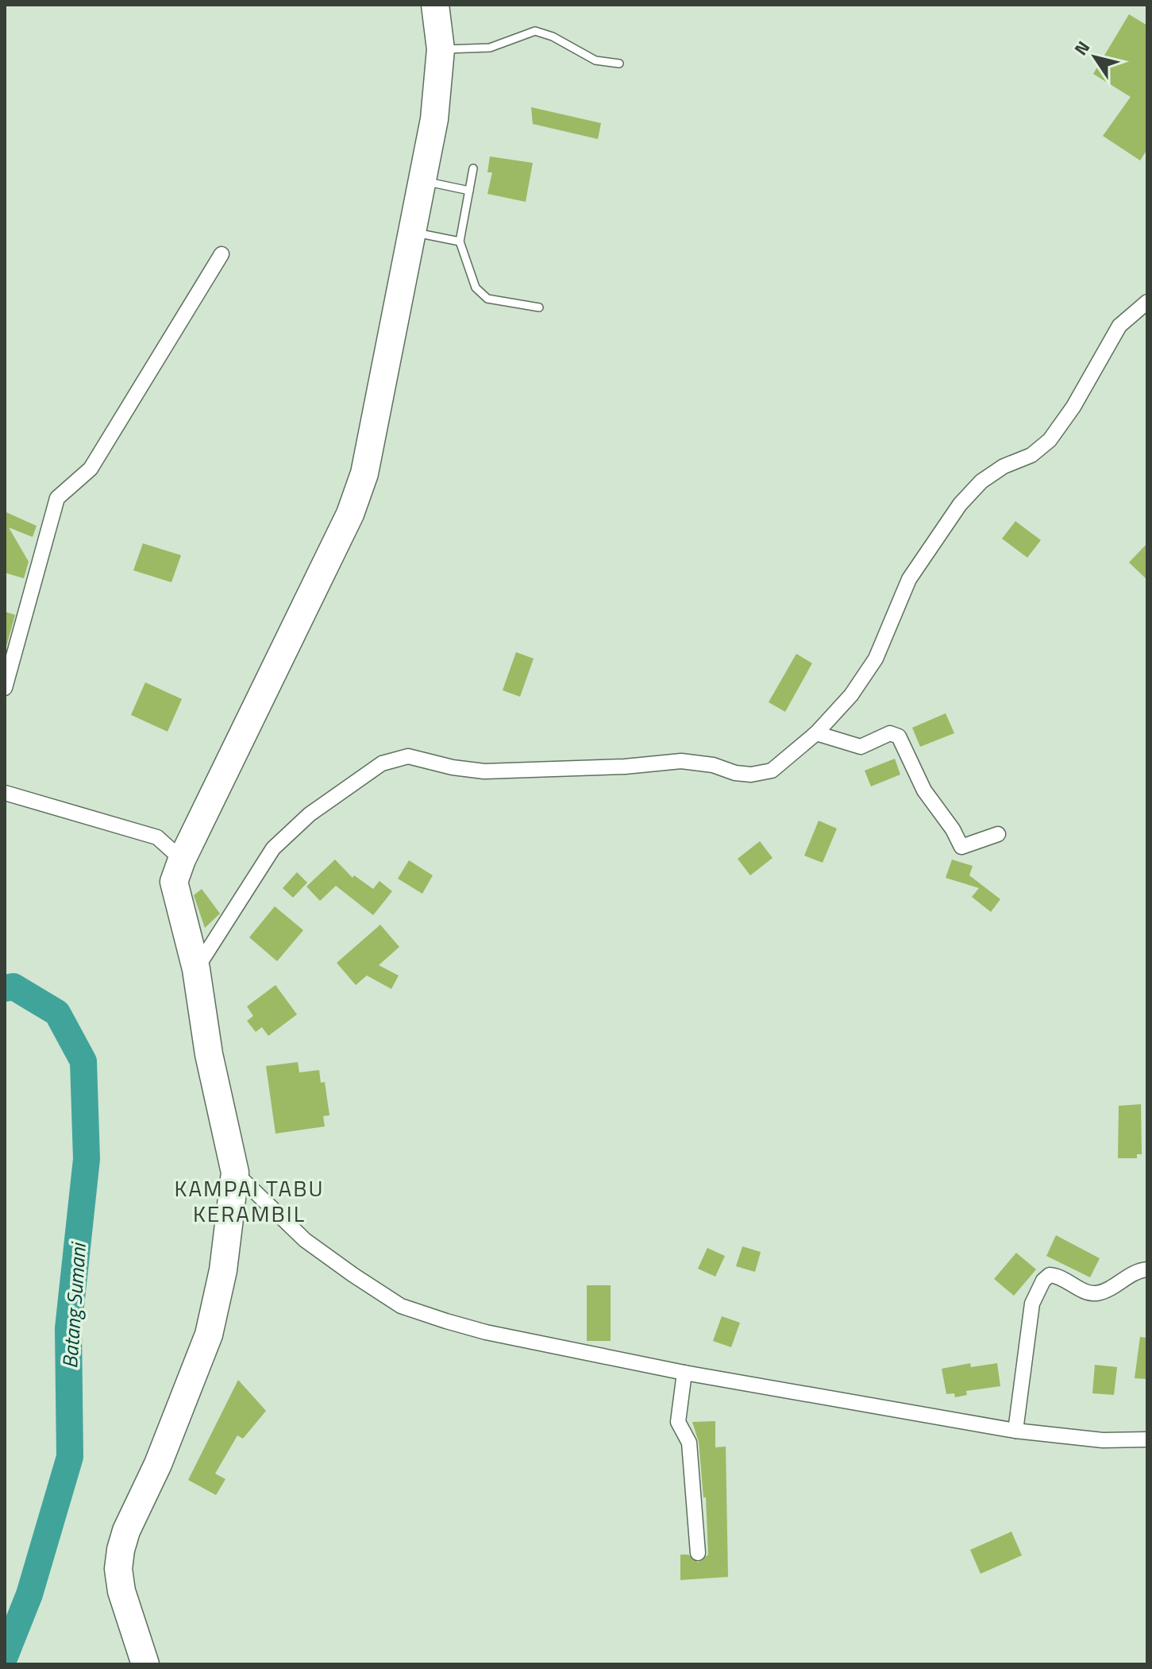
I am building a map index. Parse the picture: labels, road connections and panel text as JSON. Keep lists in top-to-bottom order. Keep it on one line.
{"districts":["KAMPAI TABU KERAMBIL"],"water":["Batang Sumani"],"north":"top left"}
